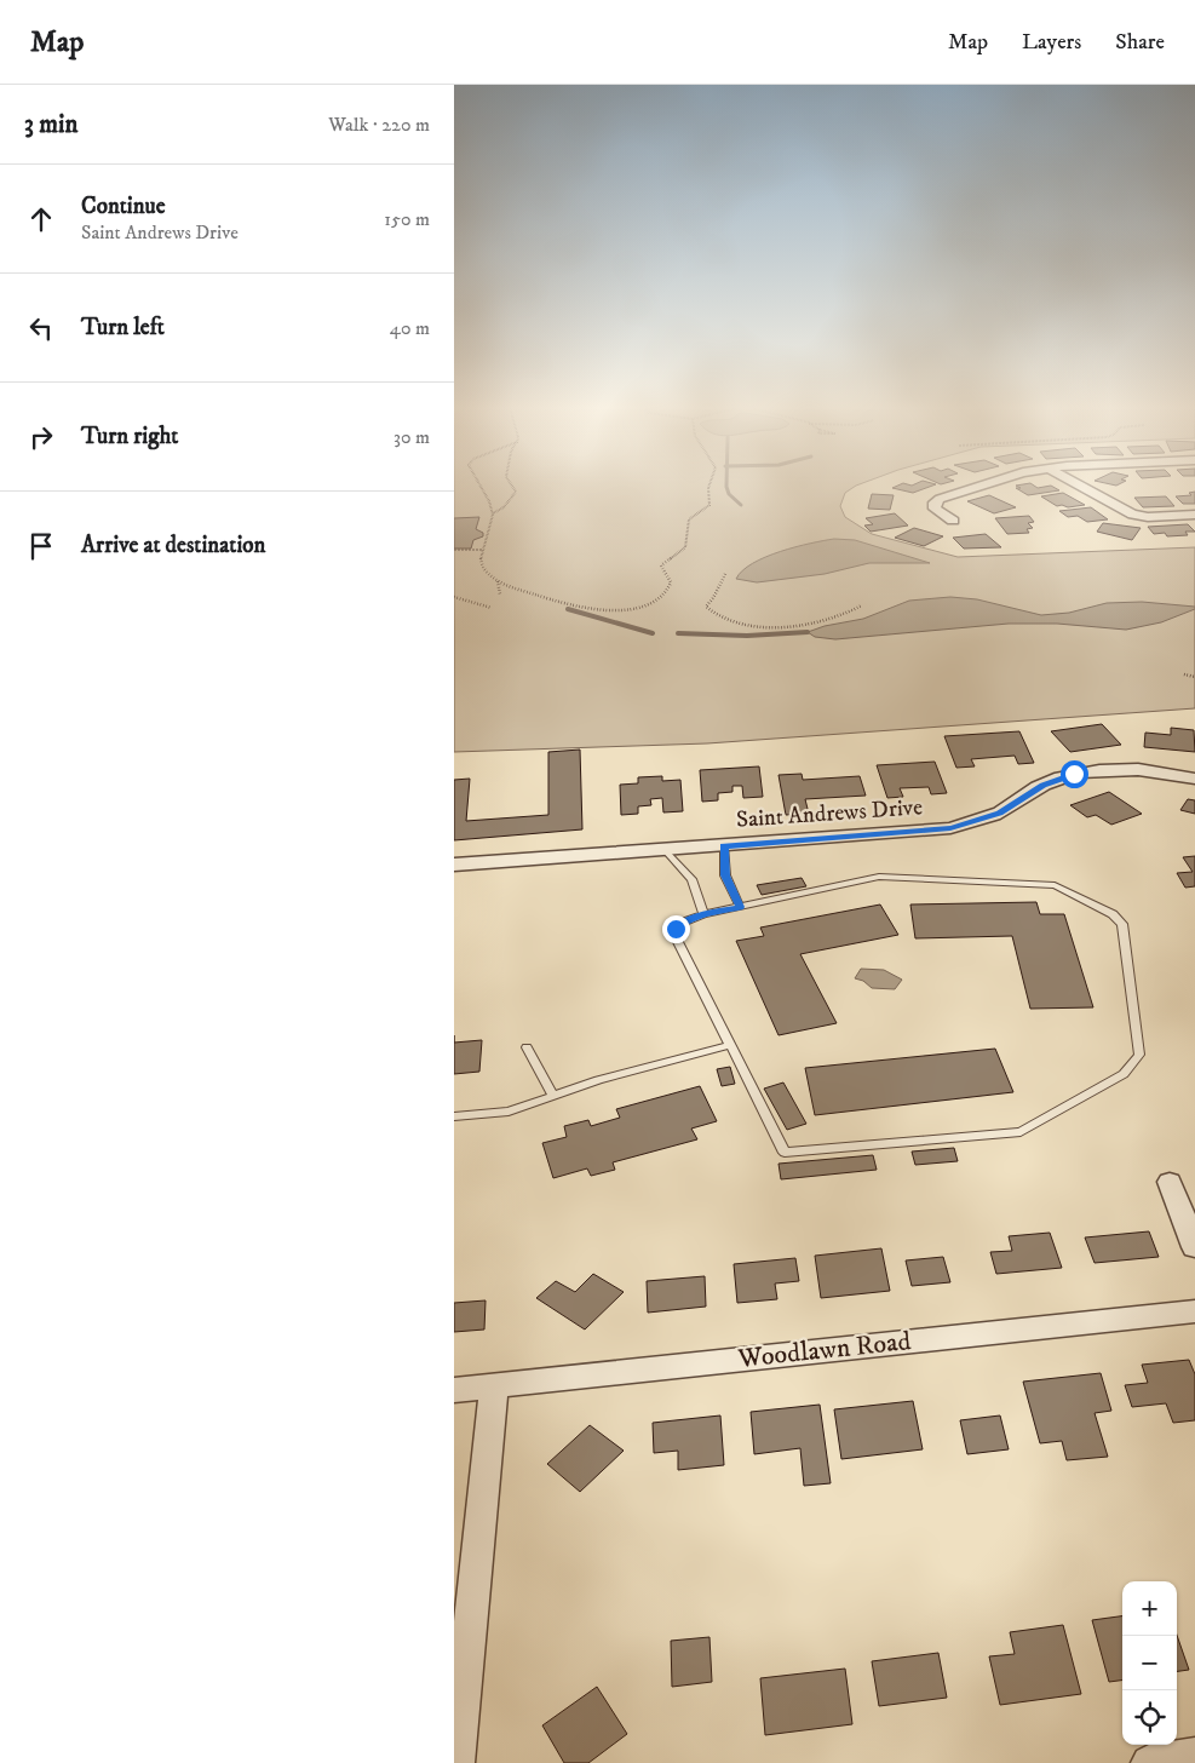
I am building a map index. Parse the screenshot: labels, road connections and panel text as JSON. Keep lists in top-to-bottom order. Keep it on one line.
{"streets":{"street":["Saint Andrews Drive","Woodlawn Road"]},"page":{"header":"Map","nav":["Map","Layers","Share"],"heading":["3 min","Walk · 220 m"],"list":[["Continue","Saint Andrews Drive","150 m"],["Turn left","40 m"],["Turn right","30 m"],"Arrive at destination"],"map_buttons":["+","−"]}}
